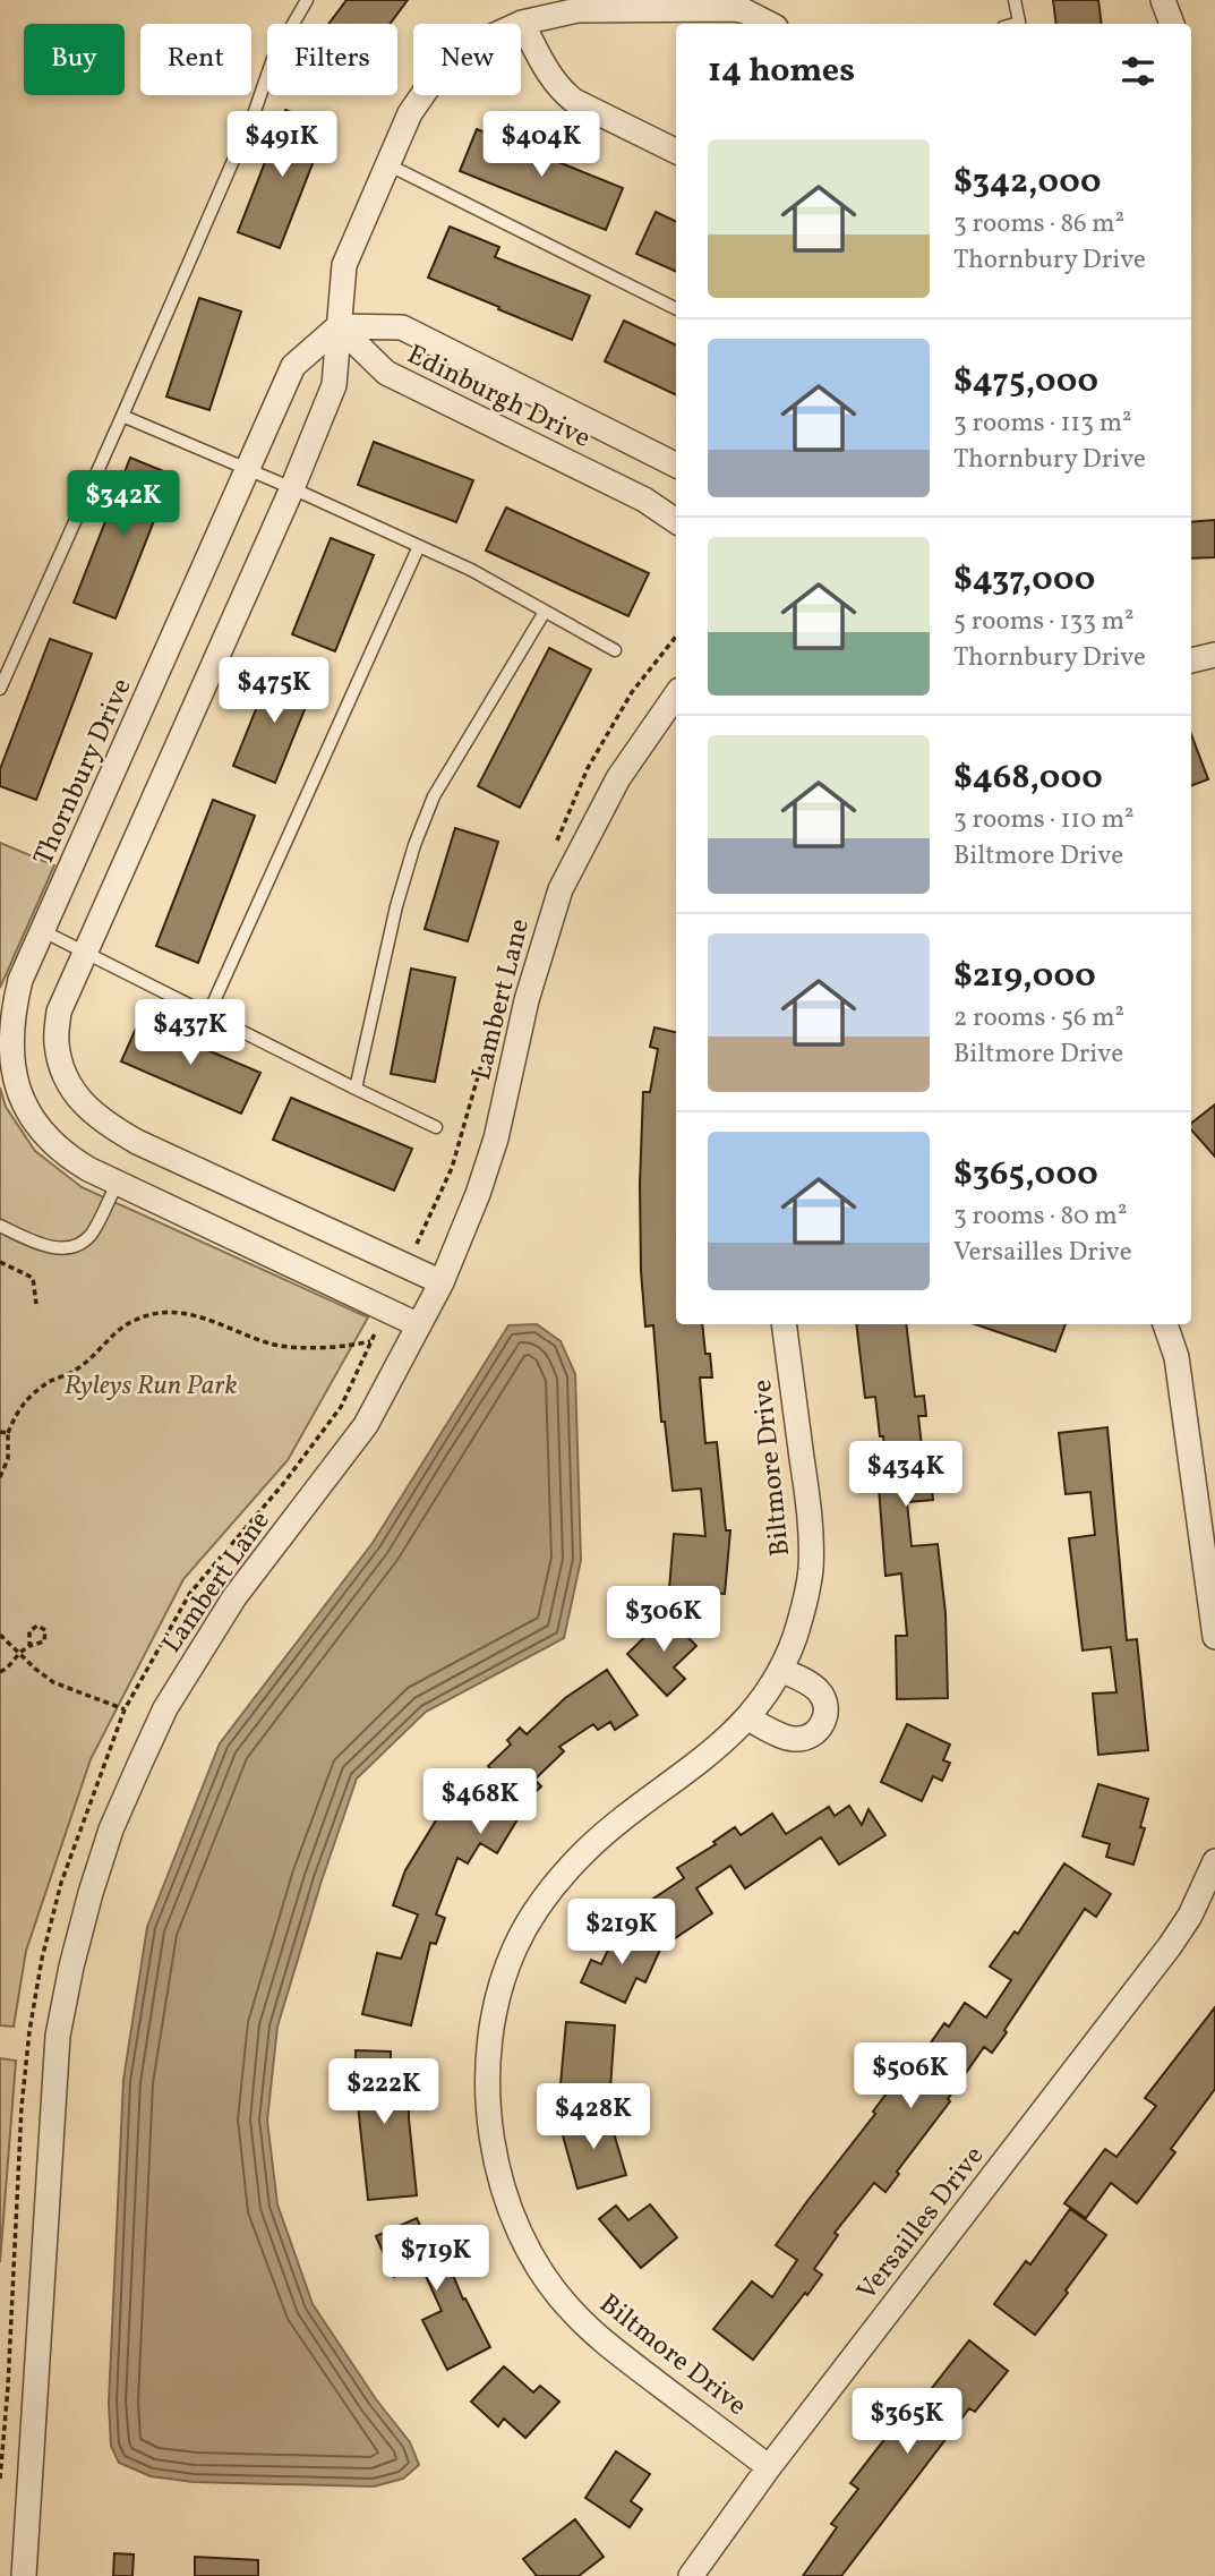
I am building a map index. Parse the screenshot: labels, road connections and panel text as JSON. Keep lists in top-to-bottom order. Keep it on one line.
{"streets":{"street":["Edinburgh Drive","Thornbury Drive","Lambert Lane","Biltmore Drive","Versailles Drive"]},"crossings":[["Edinburgh Drive","Thornbury Drive"],["Thornbury Drive","Lambert Lane"],["Biltmore Drive","Versailles Drive"]],"parks":["Ryleys Run Park"],"page":{"chip":["Buy","Rent","Filters","New"],"heading":"14 homes","price":["$491K","$404K","$342K","$475K","$437K","$434K","$306K","$468K","$219K","$506K","$222K","$428K","$719K","$365K"],"list":[{"name":"$342,000","note":"3 rooms · 86 m² · Thornbury Drive"},{"name":"$475,000","note":"3 rooms · 113 m² · Thornbury Drive"},{"name":"$437,000","note":"5 rooms · 133 m² · Thornbury Drive"},{"name":"$468,000","note":"3 rooms · 110 m² · Biltmore Drive"},{"name":"$219,000","note":"2 rooms · 56 m² · Biltmore Drive"},{"name":"$365,000","note":"3 rooms · 80 m² · Versailles Drive"}]}}
